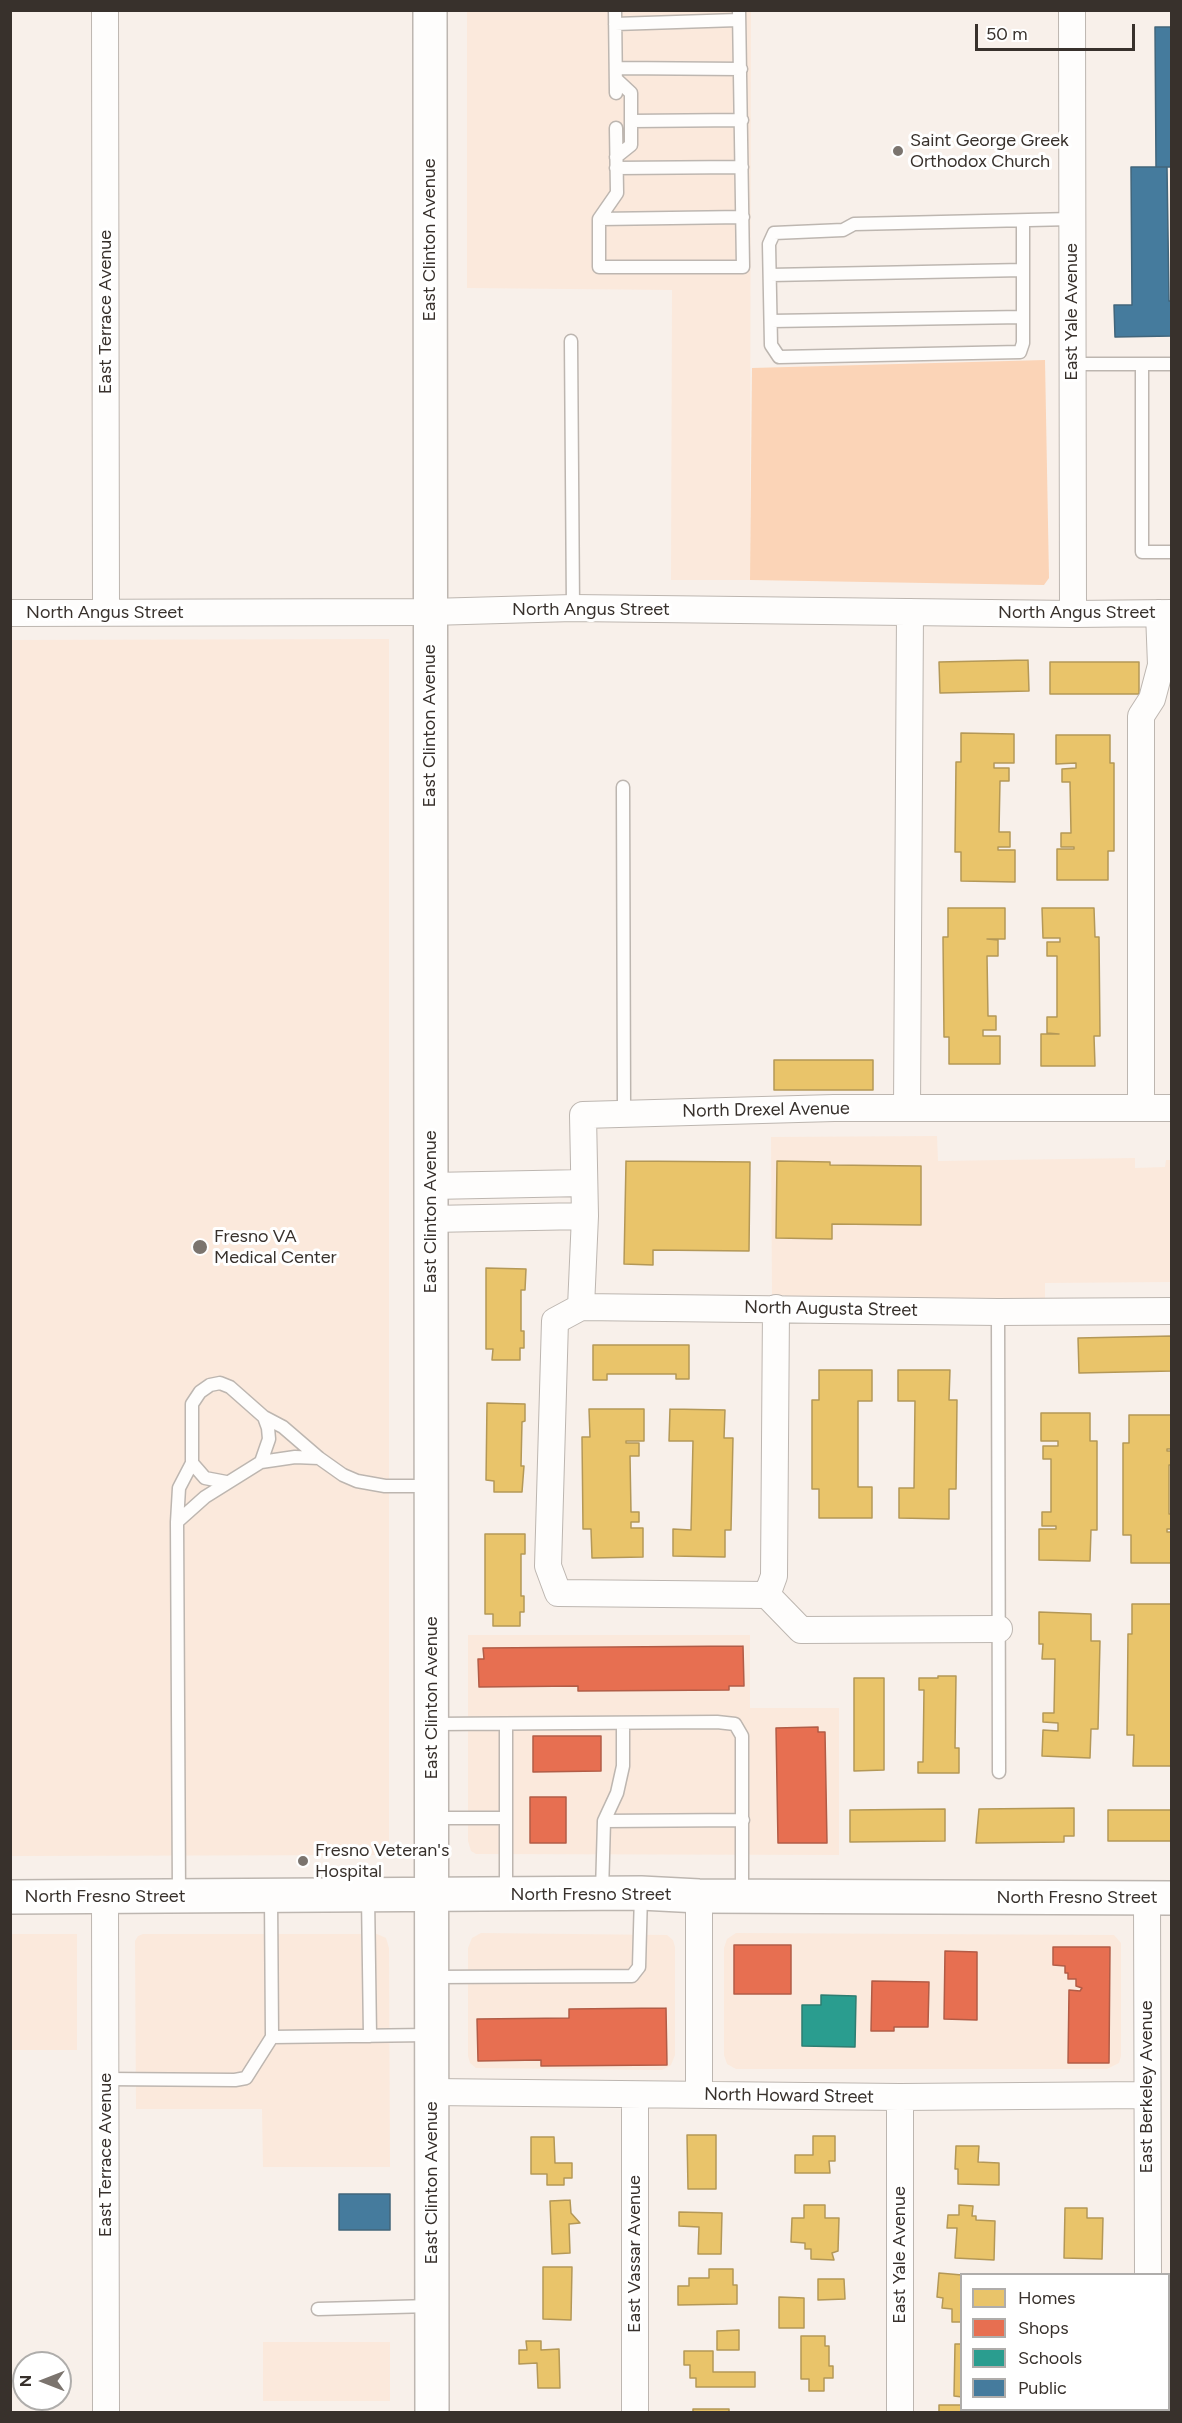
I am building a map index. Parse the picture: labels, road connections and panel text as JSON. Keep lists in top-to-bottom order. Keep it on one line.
{"streets":{"main road":["East Clinton Avenue","North Fresno Street"],"street":["East Terrace Avenue","East Yale Avenue","North Angus Street","North Drexel Avenue","North Augusta Street","East Berkeley Avenue","North Howard Street","East Vassar Avenue"]},"crossings":[["East Clinton Avenue","North Angus Street"],["East Clinton Avenue","North Fresno Street"],["East Clinton Avenue","North Howard Street"],["East Terrace Avenue","North Angus Street"],["East Terrace Avenue","North Fresno Street"],["East Yale Avenue","North Angus Street"],["East Yale Avenue","North Howard Street"],["North Fresno Street","East Berkeley Avenue"],["East Berkeley Avenue","North Howard Street"],["North Howard Street","East Vassar Avenue"]],"places":["Saint George Greek Orthodox Church","Fresno VA Medical Center","Fresno Veteran's Hospital"],"legend":["Homes","Shops","Schools","Public"],"scale_bar":"50 m","north":"left"}
